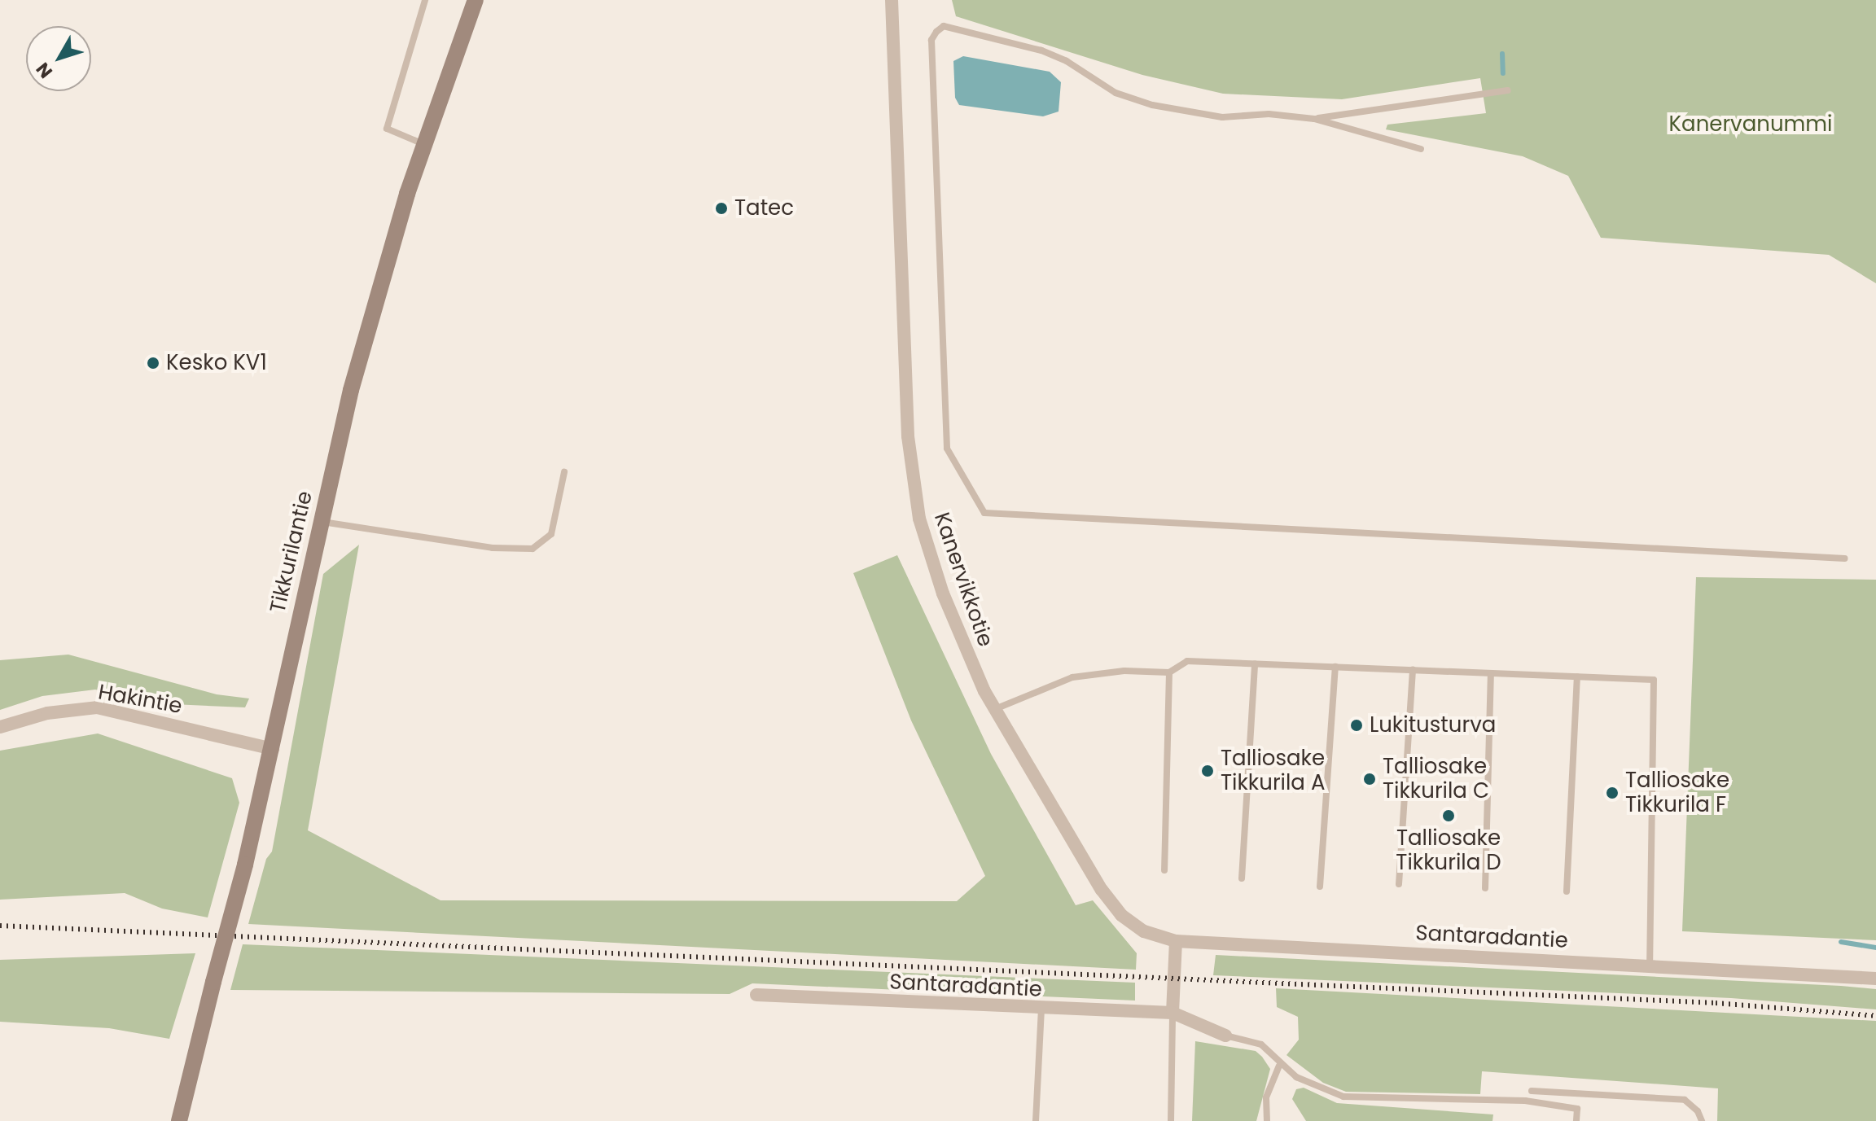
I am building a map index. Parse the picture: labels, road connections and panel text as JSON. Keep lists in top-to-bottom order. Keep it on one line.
{"streets":{"main road":["Tikkurilantie"],"street":["Kanervikkotie","Hakintie","Santaradantie"]},"crossings":[["Tikkurilantie","Hakintie"],["Kanervikkotie","Santaradantie"]],"parks":["Kanervanummi"],"places":["Tatec","Kesko KV1","Lukitusturva","Talliosake Tikkurila A","Talliosake Tikkurila C","Talliosake Tikkurila F","Talliosake Tikkurila D"],"north":"bottom left"}
